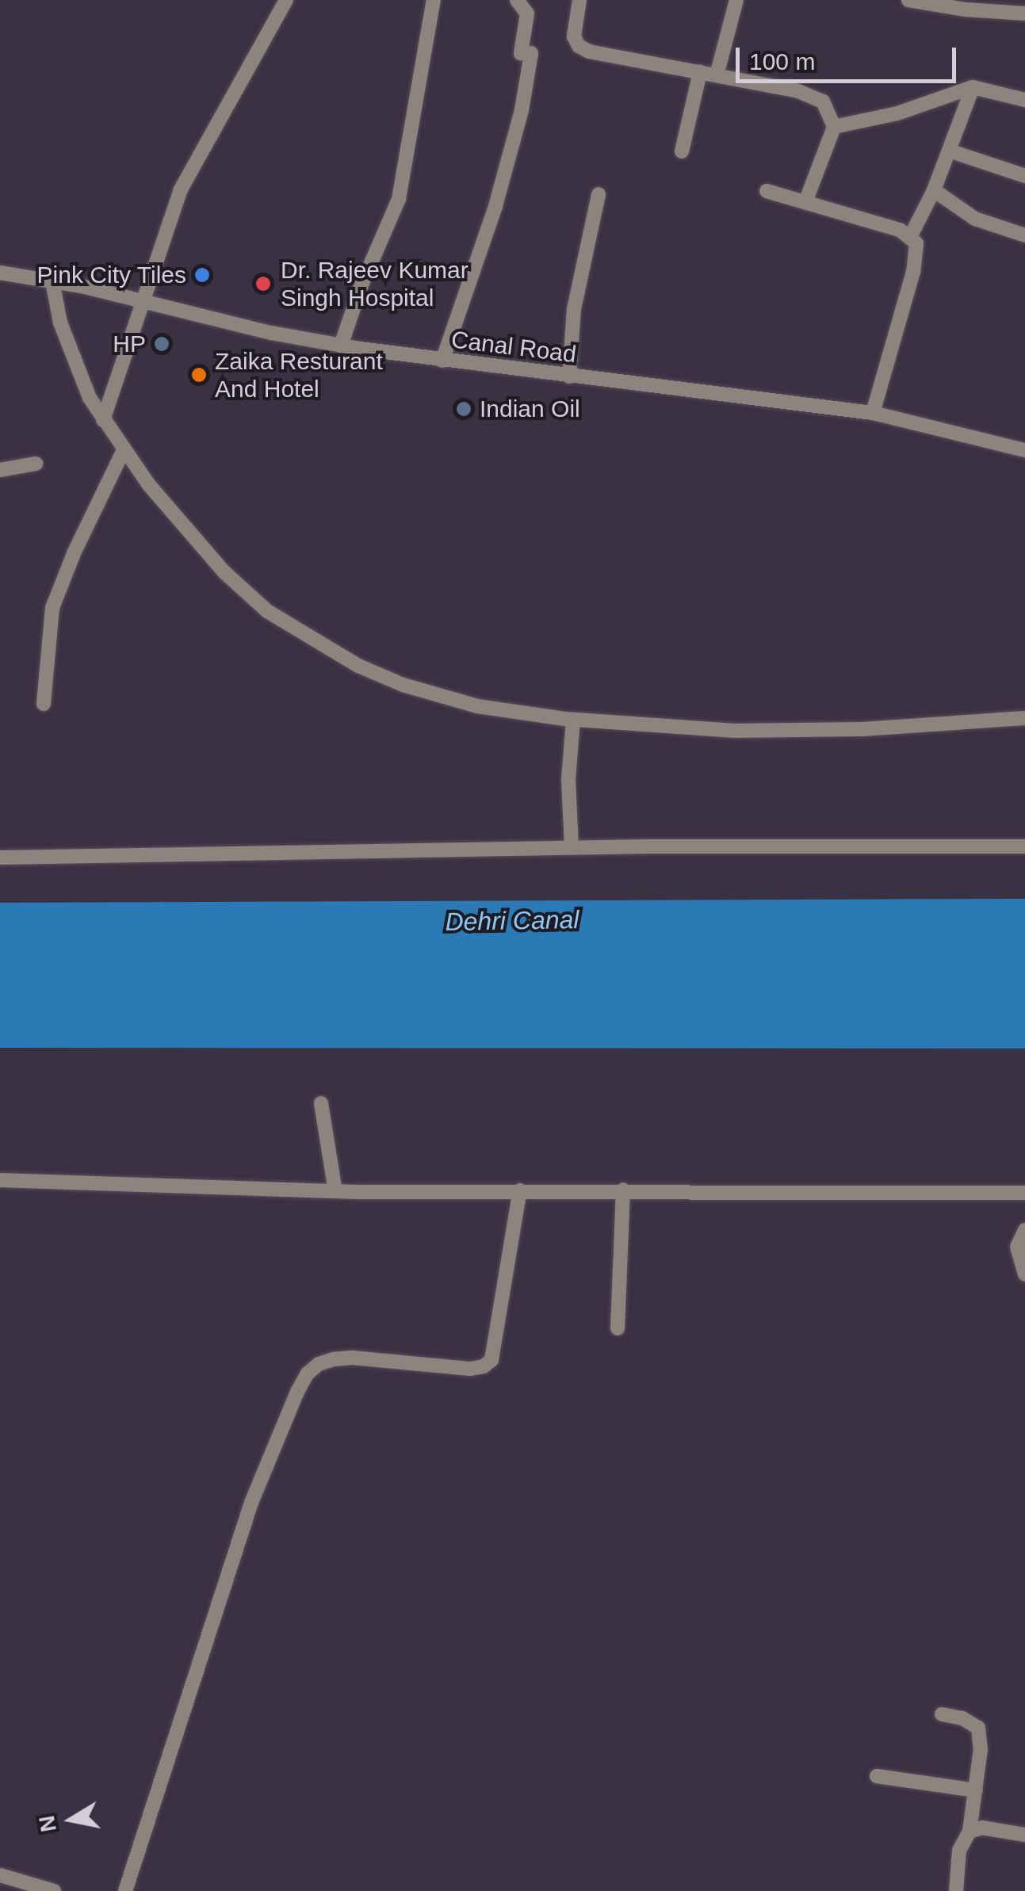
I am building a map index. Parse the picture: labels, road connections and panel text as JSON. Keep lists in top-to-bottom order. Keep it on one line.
{"streets":{"street":["Canal Road"]},"water":["Dehri Canal"],"places":["Pink City Tiles","Dr. Rajeev Kumar Singh Hospital","HP","Zaika Resturant And Hotel","Indian Oil"],"scale_bar":"100 m","north":"left"}
